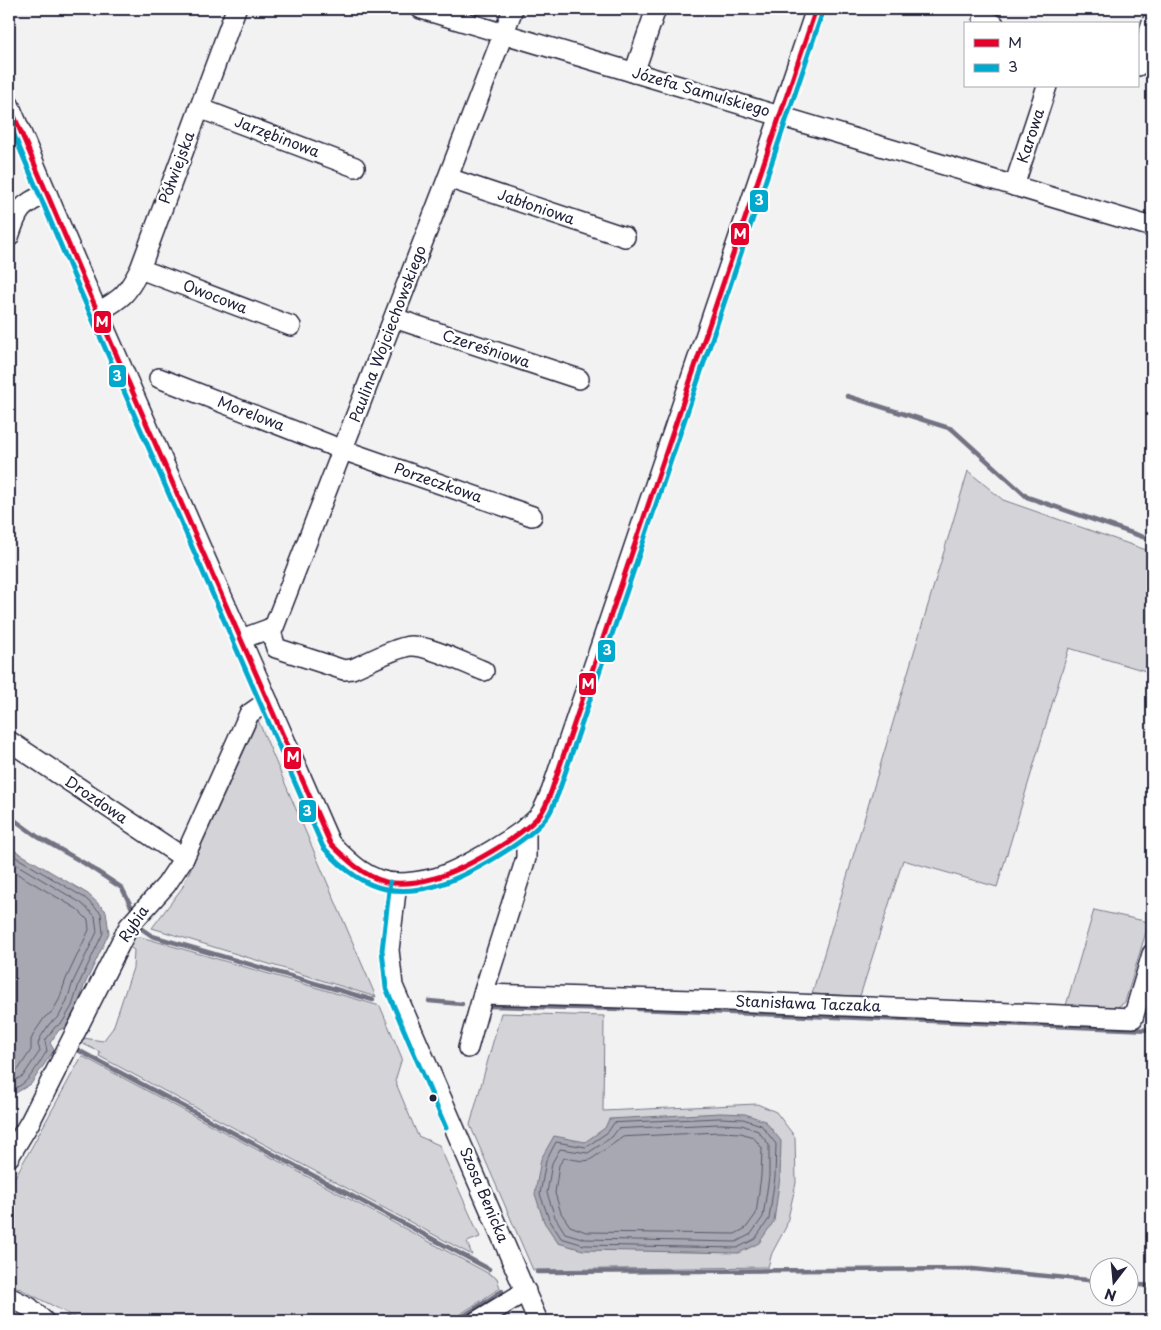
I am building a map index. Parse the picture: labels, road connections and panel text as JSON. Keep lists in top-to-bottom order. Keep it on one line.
{"streets":{"street":["Józefa Samulskiego","Karowa","Jarzębinowa","Półwiejska","Jabłoniowa","Owocowa","Paulina Wojciechowskiego","Czereśniowa","Morelowa","Porzeczkowa","Drozdowa","Rybia","Stanisława Taczaka","Szosa Benicka"]},"crossings":[["Józefa Samulskiego","Karowa"],["Józefa Samulskiego","Paulina Wojciechowskiego"],["Jarzębinowa","Półwiejska"],["Półwiejska","Owocowa"],["Jabłoniowa","Paulina Wojciechowskiego"],["Paulina Wojciechowskiego","Czereśniowa"],["Paulina Wojciechowskiego","Morelowa"],["Paulina Wojciechowskiego","Porzeczkowa"],["Morelowa","Porzeczkowa"],["Drozdowa","Rybia"]],"lines":["transit line M","transit line 3"],"legend":["M","3"],"north":"bottom"}
